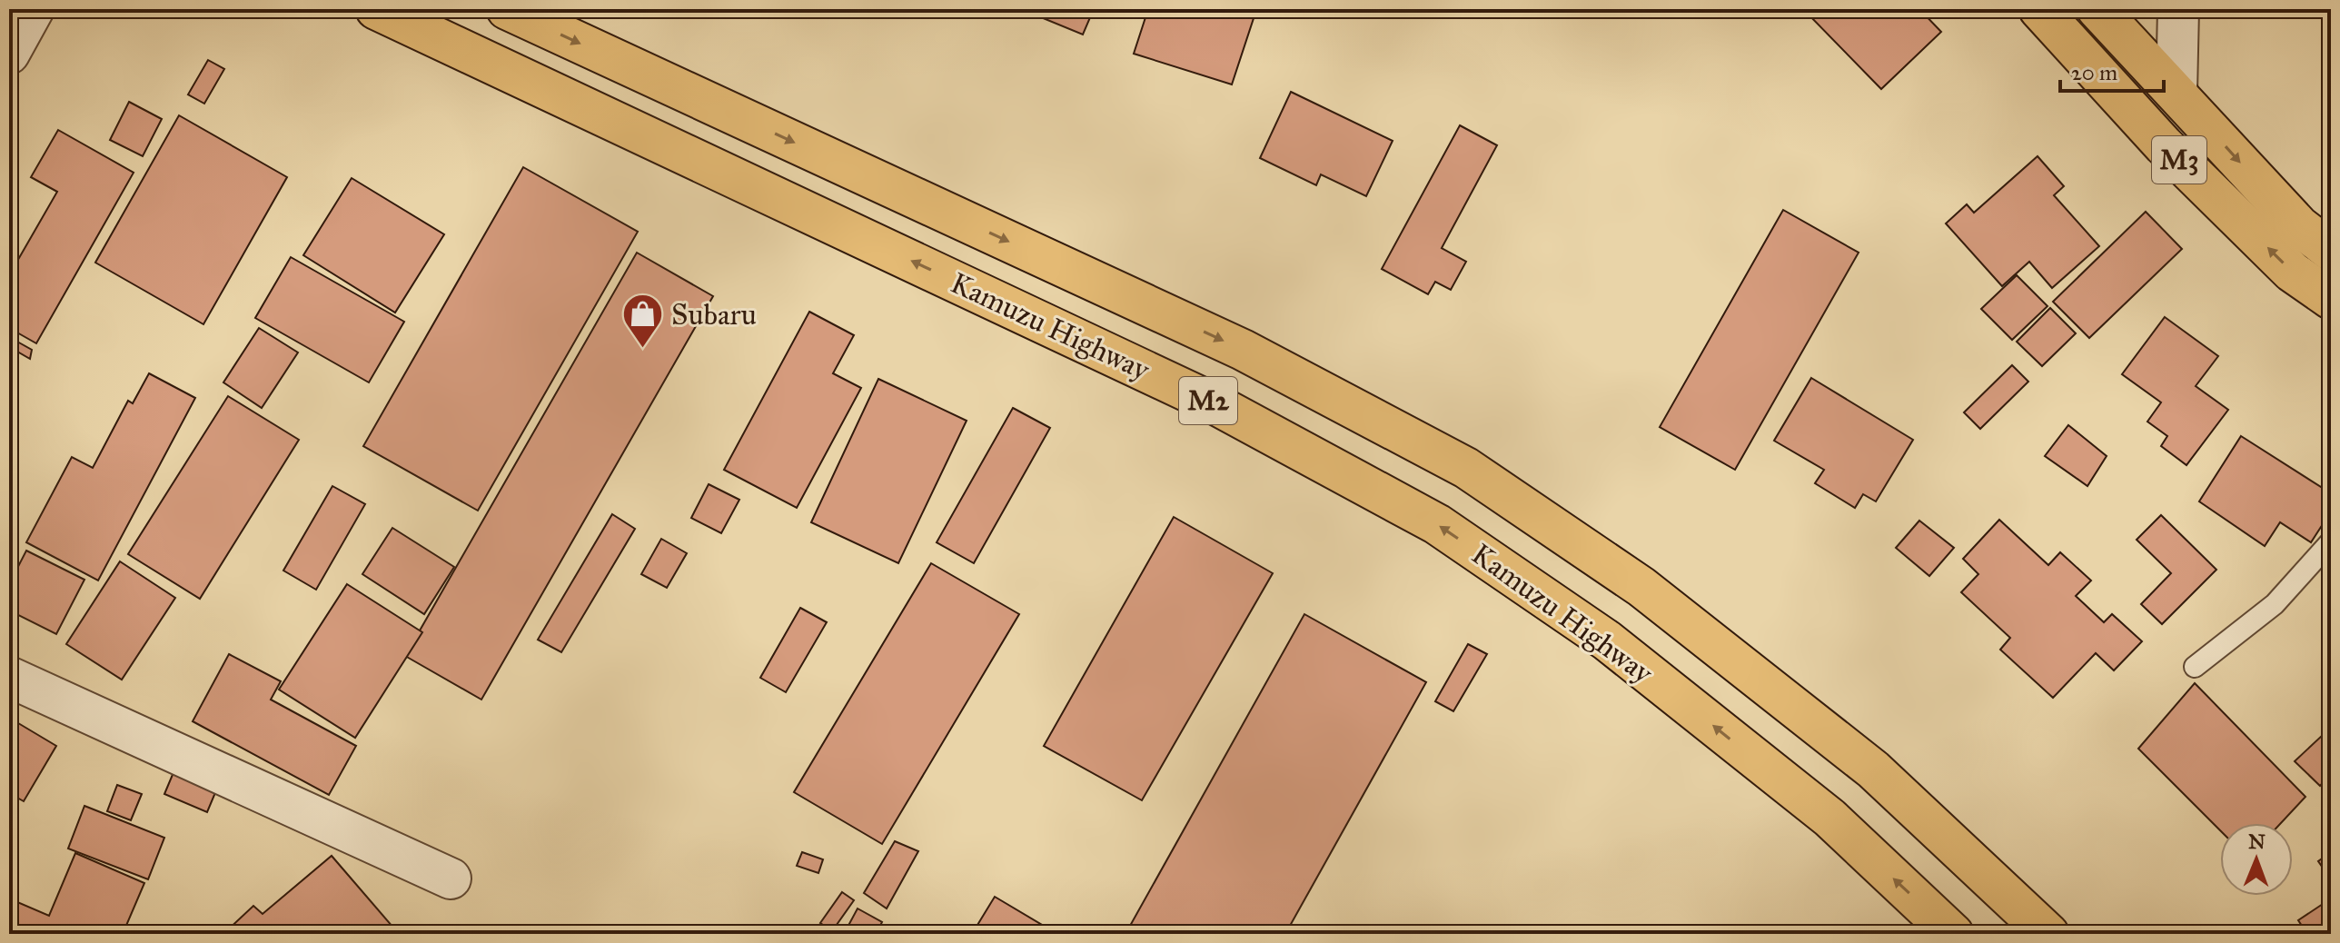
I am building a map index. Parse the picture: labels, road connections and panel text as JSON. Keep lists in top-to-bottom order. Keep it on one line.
{"streets":{"highway":["M3","Kamuzu Highway","M2"]},"places":{"shop":["Subaru"]},"scale_bar":"20 m","north":"top"}
